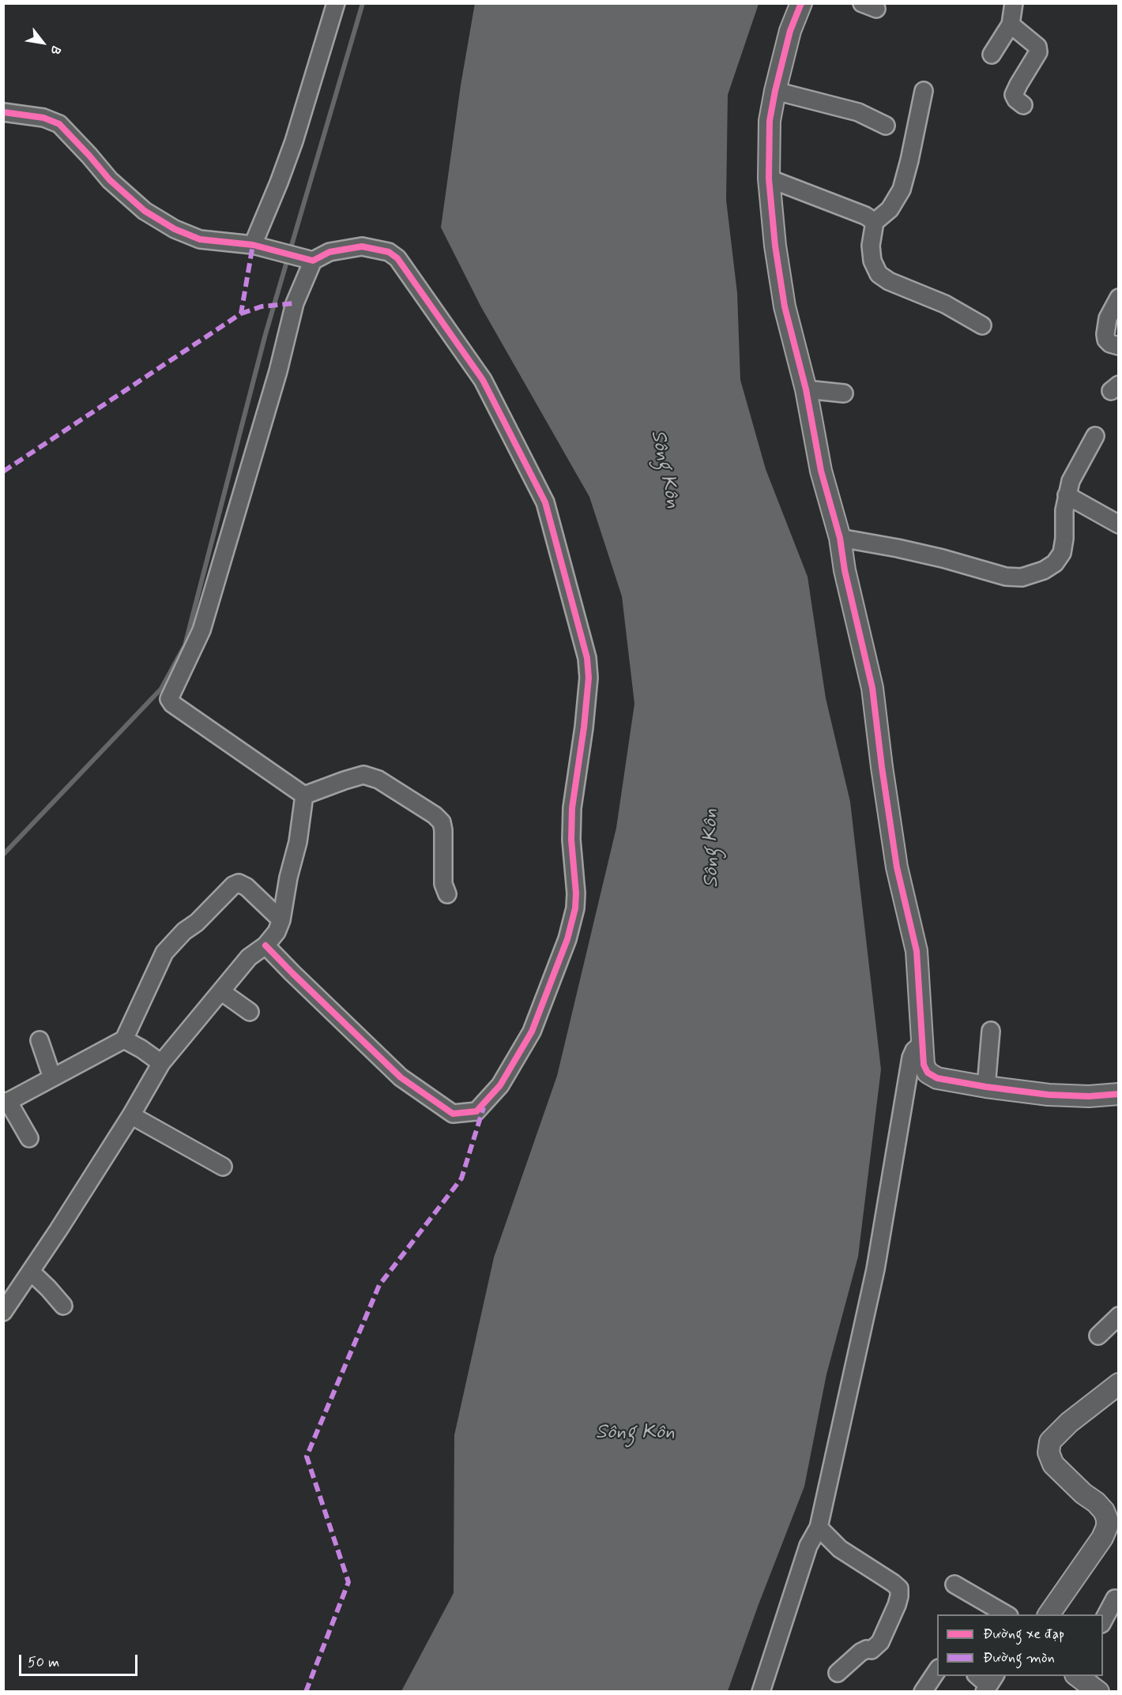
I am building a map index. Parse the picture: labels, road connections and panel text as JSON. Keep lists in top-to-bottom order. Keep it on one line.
{"water":["Sông Kôn"],"legend":["Đường xe đạp","Đường mòn"],"scale_bar":"50 m","north":"bottom right"}
